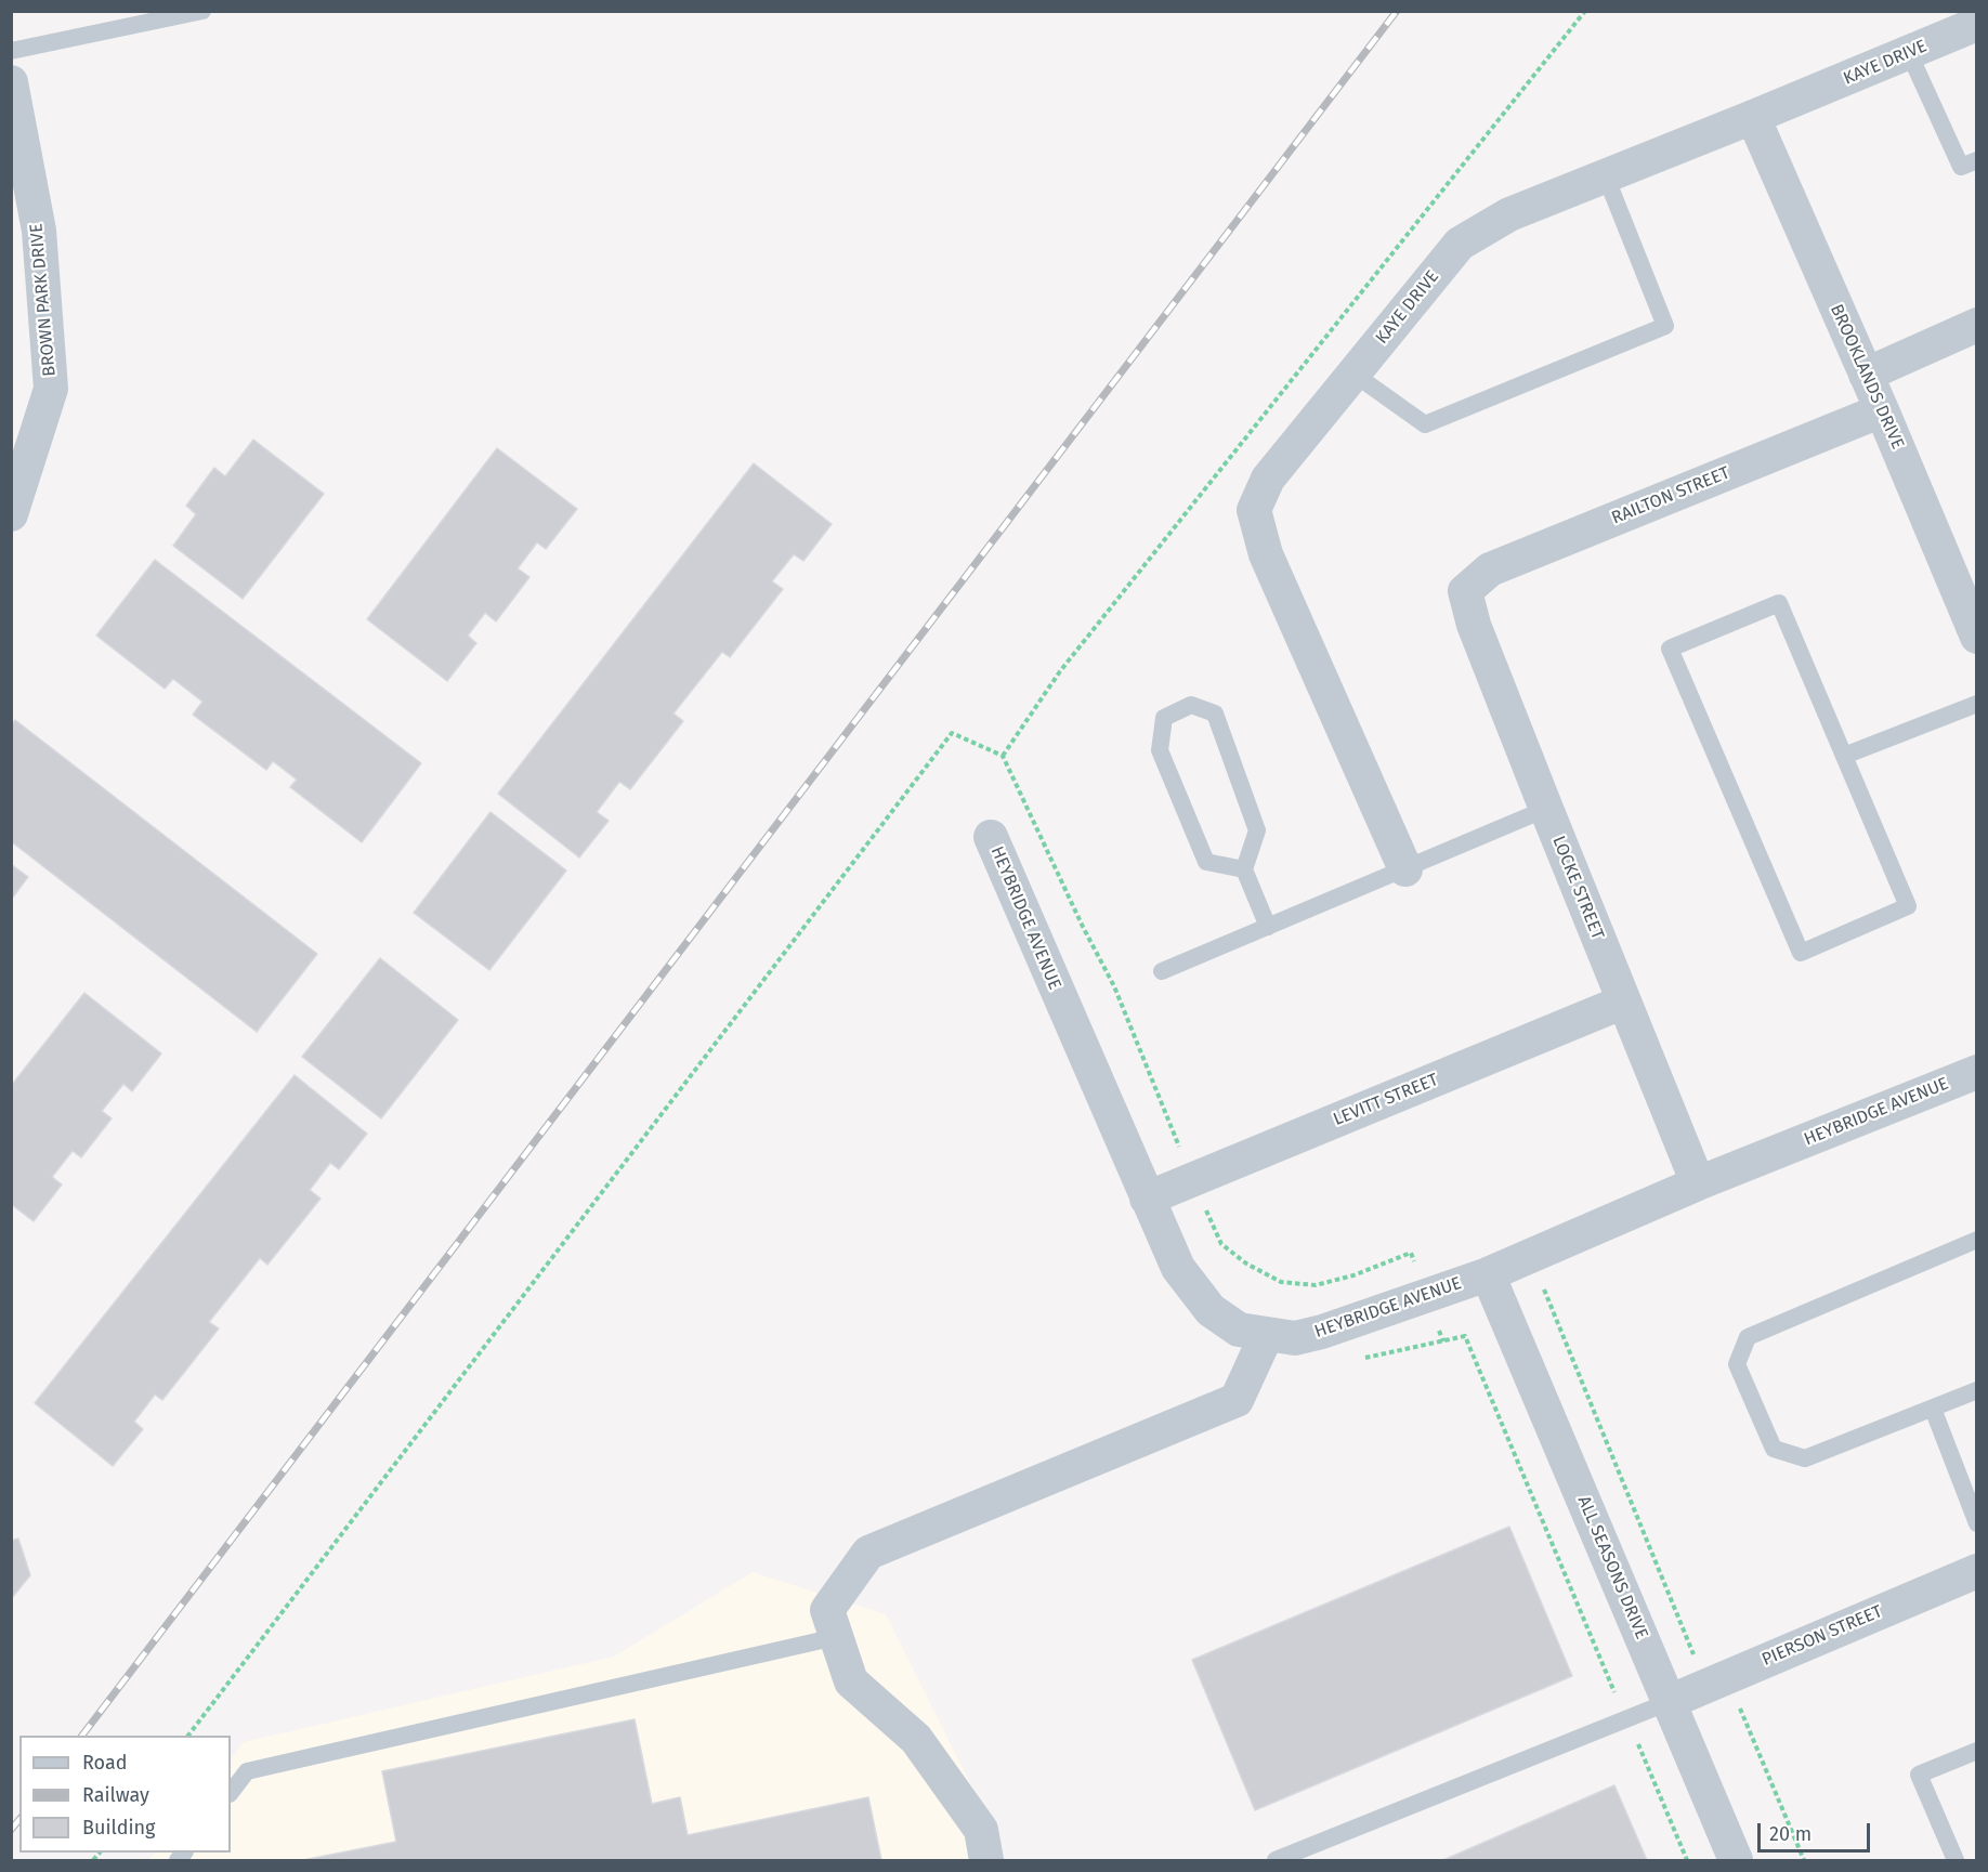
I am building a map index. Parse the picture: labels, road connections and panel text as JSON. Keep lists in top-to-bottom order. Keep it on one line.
{"streets":{"street":["KAYE DRIVE","BROWN PARK DRIVE","BROOKLANDS DRIVE","RAILTON STREET","LOCKE STREET","HEYBRIDGE AVENUE","LEVITT STREET","ALL SEASONS DRIVE","PIERSON STREET"]},"crossings":[["KAYE DRIVE","BROOKLANDS DRIVE"],["BROOKLANDS DRIVE","RAILTON STREET"],["RAILTON STREET","LOCKE STREET"],["LOCKE STREET","HEYBRIDGE AVENUE"],["LOCKE STREET","LEVITT STREET"],["HEYBRIDGE AVENUE","LEVITT STREET"],["HEYBRIDGE AVENUE","ALL SEASONS DRIVE"],["ALL SEASONS DRIVE","PIERSON STREET"]],"legend":["Road","Railway","Building"],"scale_bar":"20 m"}
